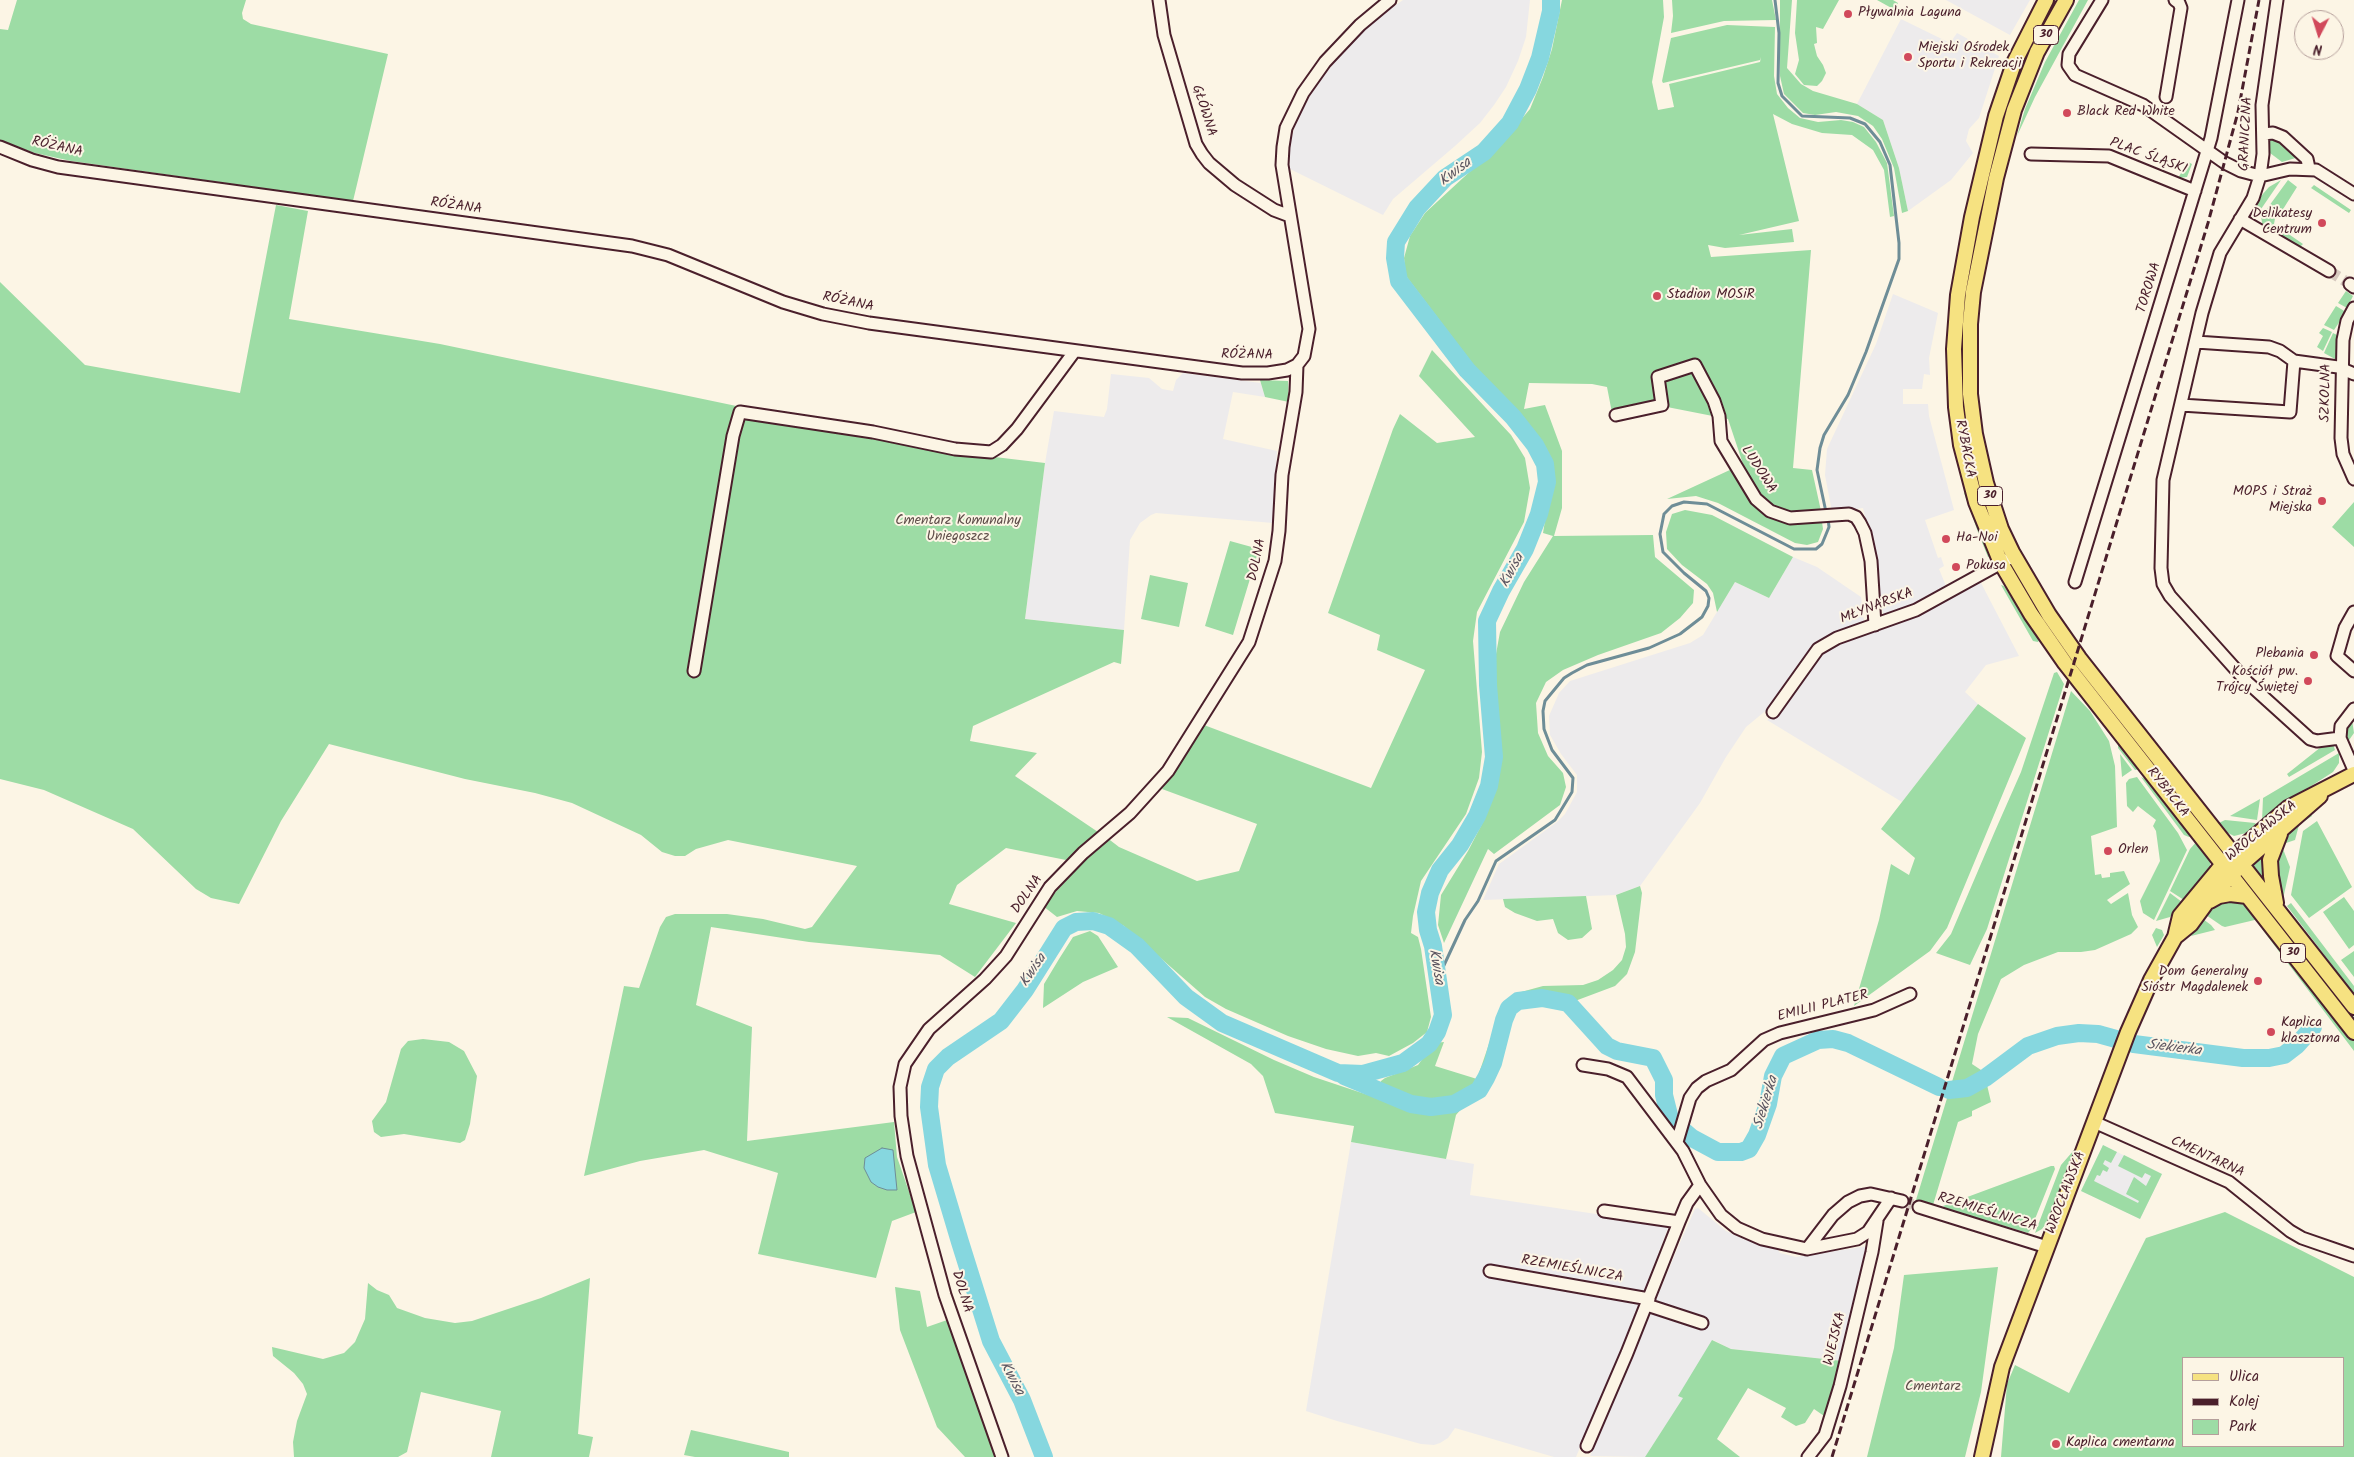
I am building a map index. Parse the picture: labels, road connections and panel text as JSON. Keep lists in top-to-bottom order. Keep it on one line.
{"streets":{"main road":["30","RYBACKA","WROCŁAWSKA"],"street":["GŁÓWNA","GRANICZNA","RÓŻANA","PLAC ŚLĄSKI","TOROWA","SZKOLNA","LUDOWA","DOLNA","MŁYNARSKA","EMILII PLATER","CMENTARNA","RZEMIEŚLNICZA","WIEJSKA"]},"crossings":[["30","RYBACKA"],["30","WROCŁAWSKA"],["GRANICZNA","WROCŁAWSKA"],["RÓŻANA","DOLNA"],["PLAC ŚLĄSKI","TOROWA"],["RYBACKA","MŁYNARSKA"],["RYBACKA","WROCŁAWSKA"],["LUDOWA","MŁYNARSKA"],["WROCŁAWSKA","CMENTARNA"],["WROCŁAWSKA","RZEMIEŚLNICZA"]],"water":["Kwisa","Siekierka"],"parks":["Cmentarz Komunalny Uniegoszcz","Cmentarz"],"places":["Pływalnia Laguna","Miejski Ośrodek Sportu i Rekreacji","Black Red White","Delikatesy Centrum","Stadion MOSiR","MOPS i Straż Miejska","Ha-Noi","Pokusa","Plebania","Kościół pw. Trójcy Świętej","Orlen","Dom Generalny Sióstr Magdalenek","Kaplica klasztorna","Kaplica cmentarna"],"legend":["Ulica","Kolej","Park"],"north":"bottom"}
